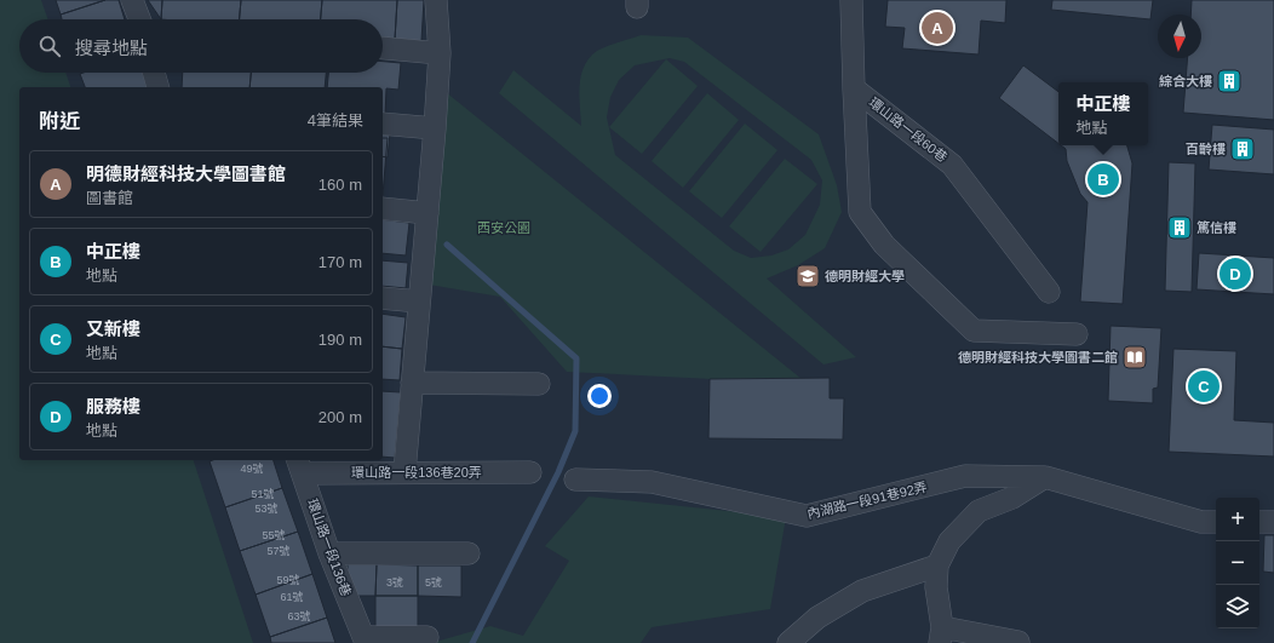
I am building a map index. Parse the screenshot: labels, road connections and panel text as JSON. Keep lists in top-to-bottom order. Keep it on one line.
{"streets":{"lane":["環山路一段60巷","環山路一段136巷20弄","內湖路一段91巷92弄","環山路一段136巷"]},"crossings":[["環山路一段136巷20弄","環山路一段136巷"]],"parks":["西安公園"],"places":{"building":["綜合大樓","百齡樓","篤信樓"],"school or university":["德明財經大學"],"library":["德明財經科技大學圖書二館"]},"house_numbers":["49號","51號","53號","55號","57號","59號","3號","5號","61號","63號"],"north":"bottom","page":{"pins":["A","B","D","C"],"search":"搜尋地點","popup":["中正樓","地點"],"heading":["附近","4筆結果"],"list":[{"mark":"A","name":"明德財經科技大學圖書館","note":"圖書館","value":"160 m"},{"mark":"B","name":"中正樓","note":"地點","value":"170 m"},{"mark":"C","name":"又新樓","note":"地點","value":"190 m"},{"mark":"D","name":"服務樓","note":"地點","value":"200 m"}],"map_buttons":["+","−"]}}
